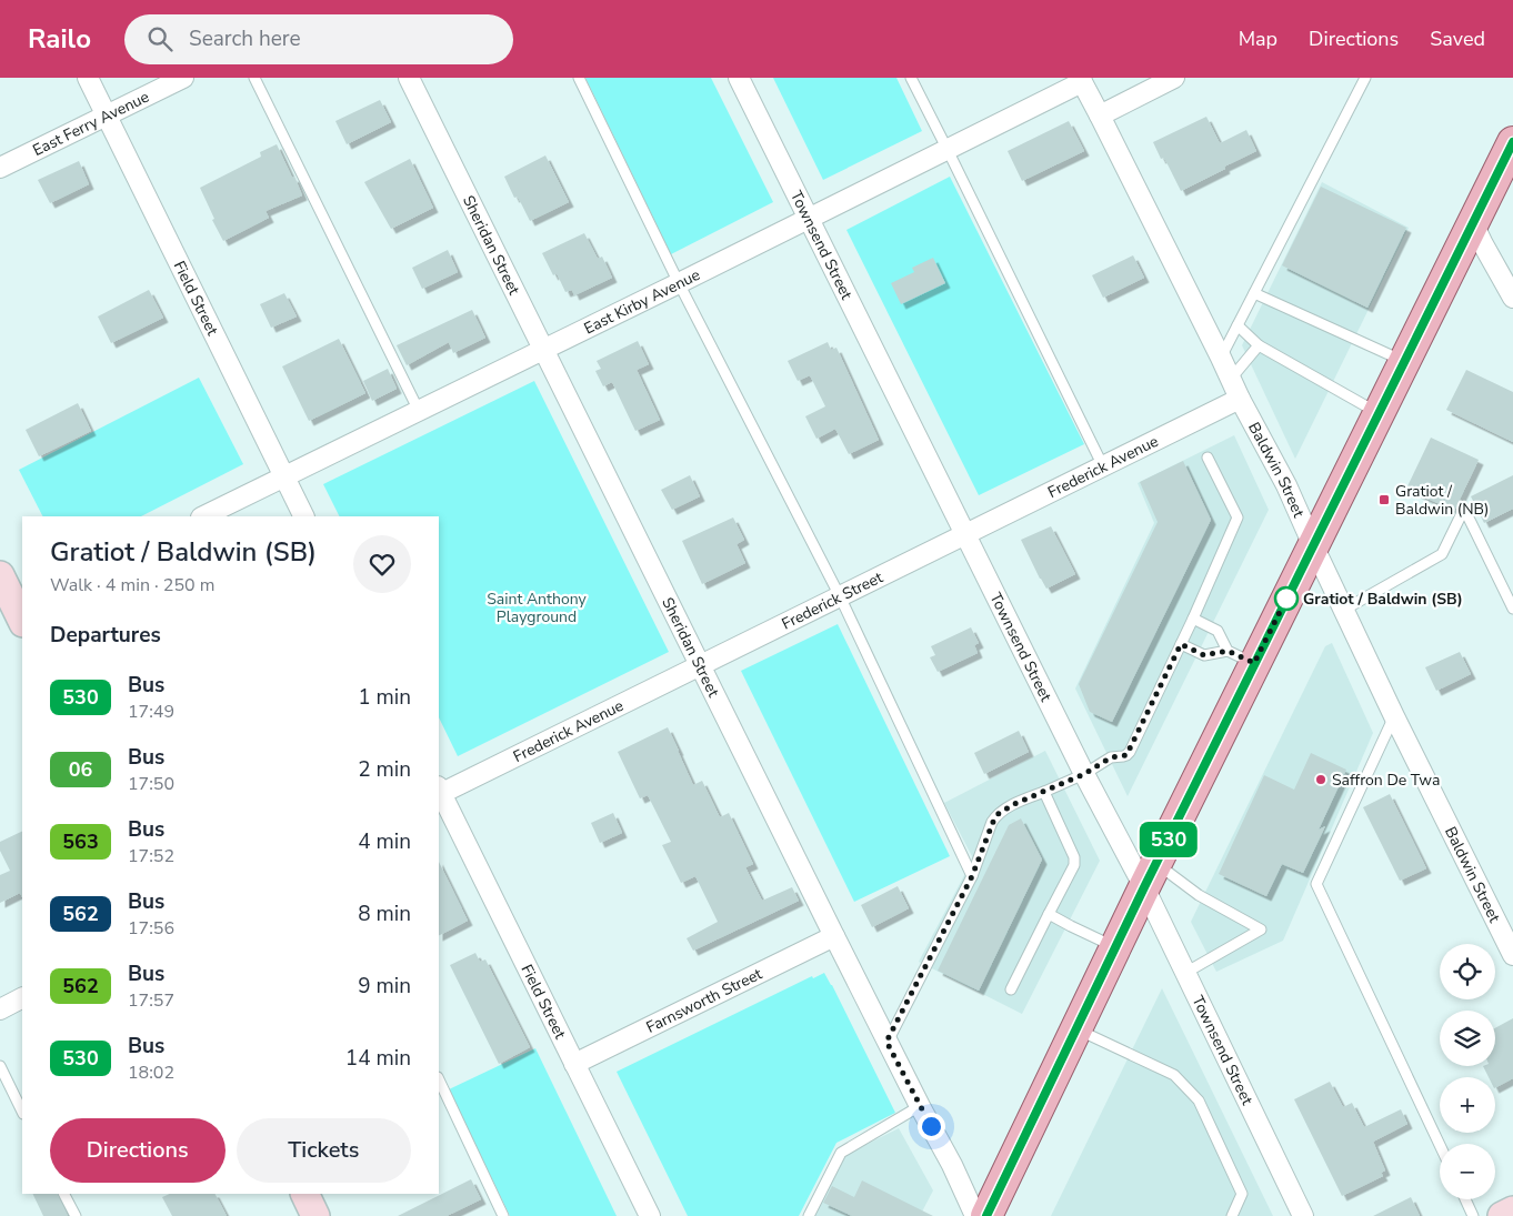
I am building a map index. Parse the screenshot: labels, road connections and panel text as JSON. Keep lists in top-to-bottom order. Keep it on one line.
{"streets":{"street":["East Ferry Avenue","Sheridan Street","Townsend Street","Field Street","East Kirby Avenue","Frederick Avenue","Baldwin Street","Frederick Street","Farnsworth Street"]},"crossings":[["East Ferry Avenue","Field Street"],["Sheridan Street","East Kirby Avenue"],["Sheridan Street","Frederick Avenue"],["Sheridan Street","Frederick Street"],["Sheridan Street","Farnsworth Street"],["Townsend Street","East Kirby Avenue"],["Townsend Street","Frederick Avenue"],["Townsend Street","Frederick Street"],["Field Street","East Kirby Avenue"],["Field Street","Frederick Avenue"],["Field Street","Farnsworth Street"],["East Kirby Avenue","Baldwin Street"],["Frederick Avenue","Baldwin Street"],["Frederick Avenue","Frederick Street"]],"parks":["Saint Anthony Playground"],"places":{"transit":["Gratiot / Baldwin (NB)"],"other":["Gratiot / Baldwin (SB)","Saffron De Twa"]},"lines":["bus line 530"],"page":{"header":"Railo","search":"Search here","nav":["Map","Directions","Saved"],"on_map":"530","heading":[["Gratiot / Baldwin (SB)","Walk · 4 min · 250 m"],"Departures"],"list":[{"mark":"530","name":"Bus","note":"17:49","value":"1 min"},{"mark":"06","name":"Bus","note":"17:50","value":"2 min"},{"mark":"563","name":"Bus","note":"17:52","value":"4 min"},{"mark":"562","name":"Bus","note":"17:56","value":"8 min"},{"mark":"562","name":"Bus","note":"17:57","value":"9 min"},{"mark":"530","name":"Bus","note":"18:02","value":"14 min"}],"map_buttons":["+","−"],"buttons":["Directions","Tickets"]}}
